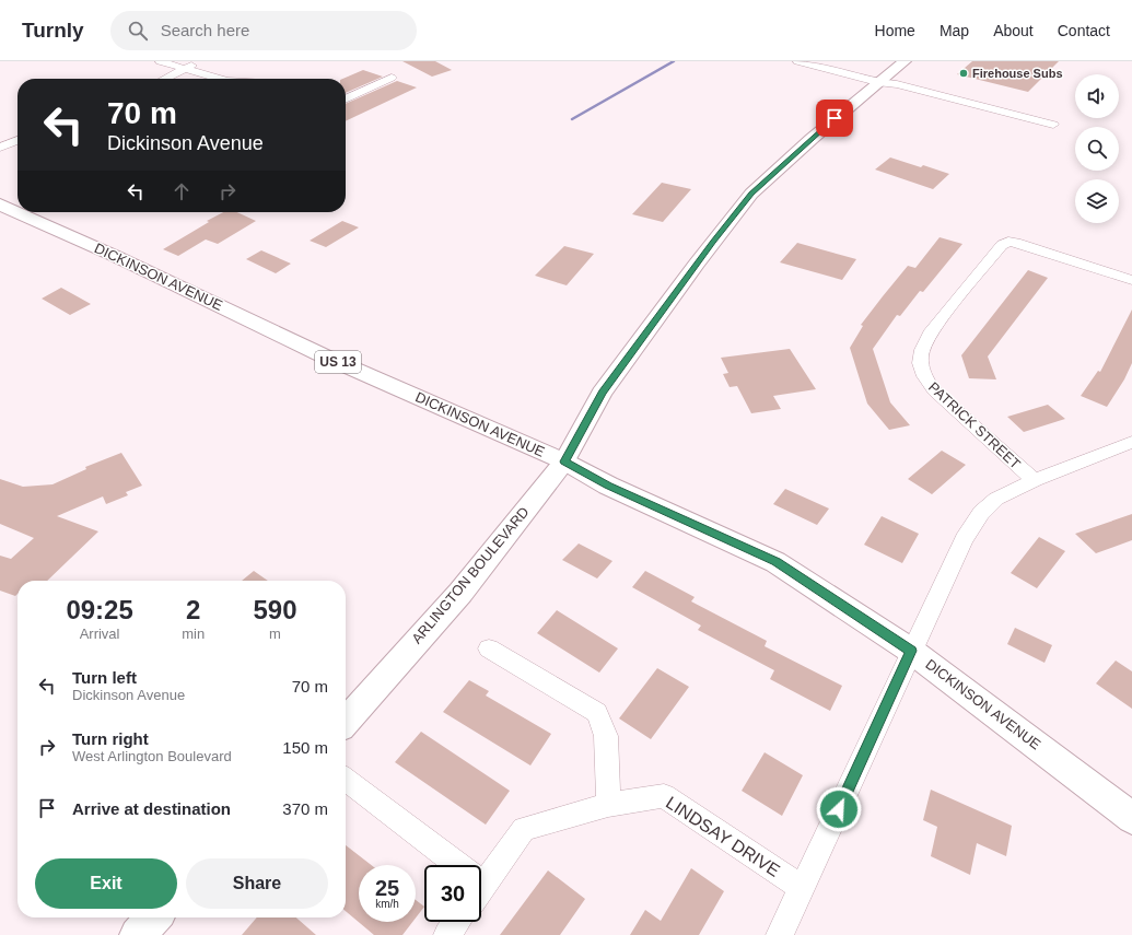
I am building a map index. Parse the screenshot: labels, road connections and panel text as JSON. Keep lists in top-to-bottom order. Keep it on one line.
{"streets":{"main road":["DICKINSON AVENUE","US 13","ARLINGTON BOULEVARD"],"street":["PATRICK STREET","LINDSAY DRIVE"]},"crossings":[["DICKINSON AVENUE","ARLINGTON BOULEVARD"]],"places":["Firehouse Subs"],"page":{"header":"Turnly","search":"Search here","nav":["Home","Map","About","Contact"],"turn":["70 m","Dickinson Avenue"],"eta":["09:25","Arrival","2","min","590","m"],"list":[{"name":"Turn left","note":"Dickinson Avenue","value":"70 m"},{"name":"Turn right","note":"West Arlington Boulevard","value":"150 m"},{"name":"Arrive at destination","value":"370 m"}],"buttons":["Exit","Share"],"speed":"25 km/h","limit":"30"}}
